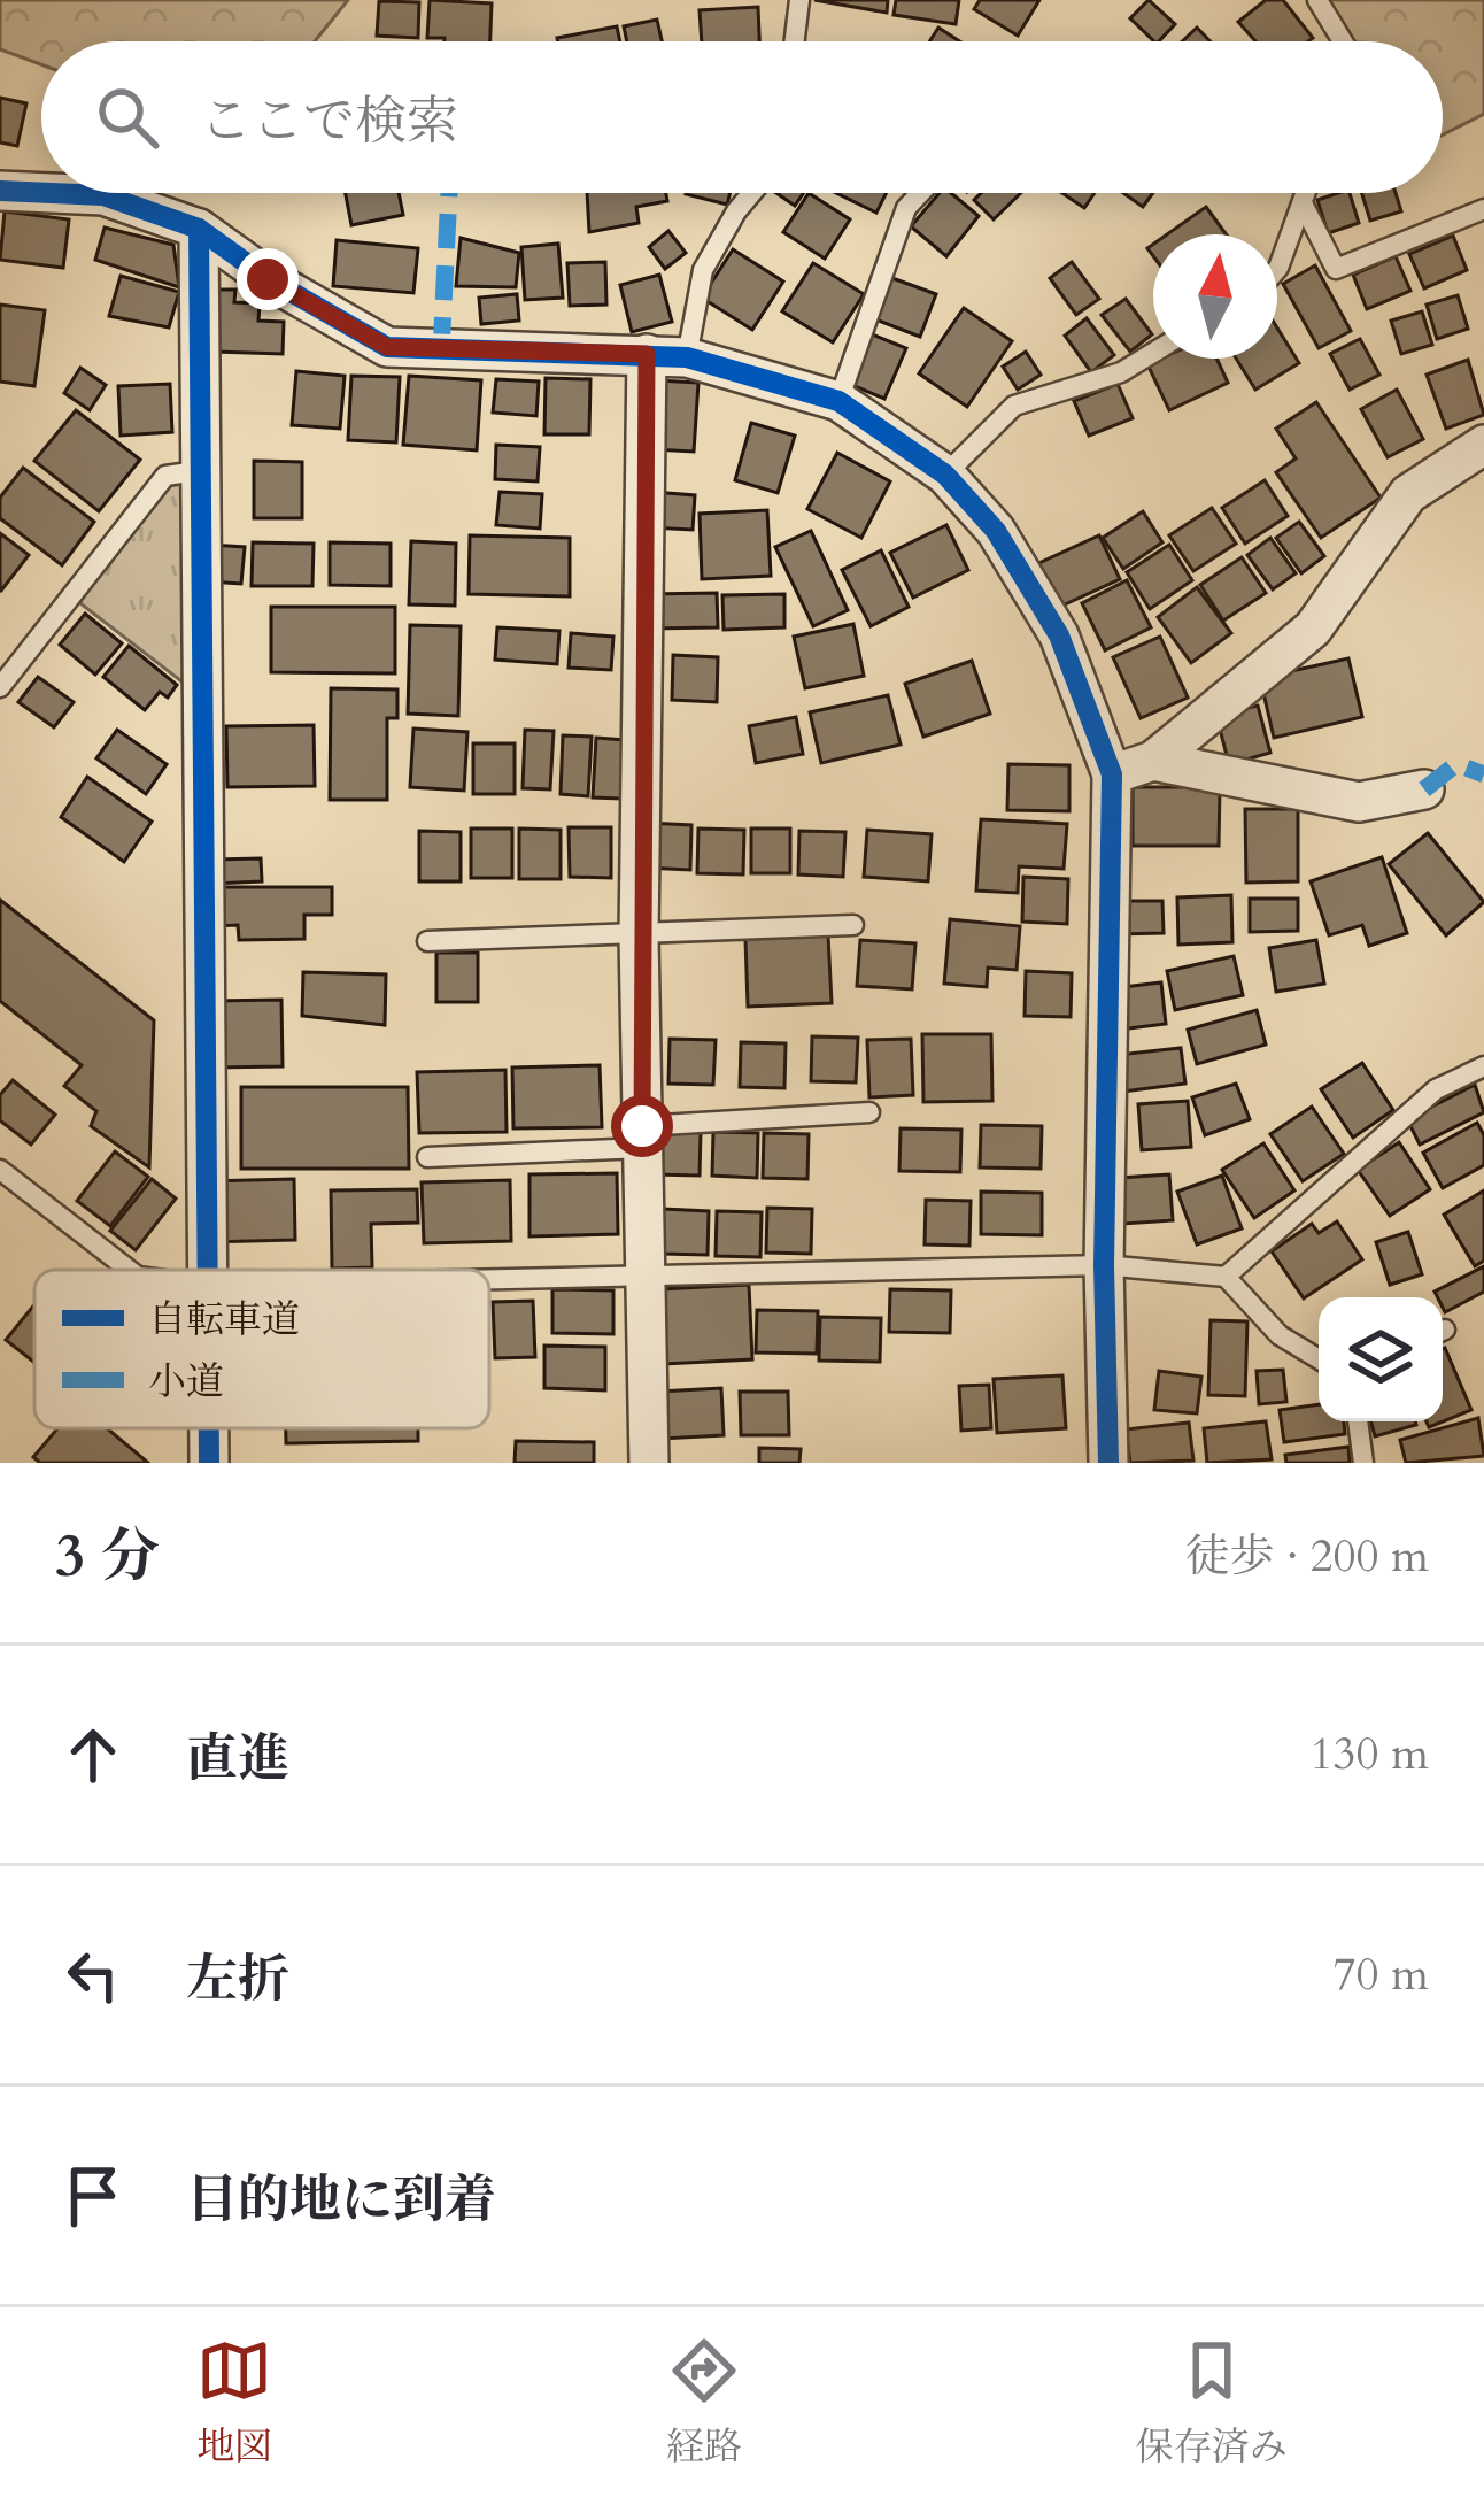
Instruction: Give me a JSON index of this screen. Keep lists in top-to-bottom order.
{
  "legend": ["自転車道", "小道"],
  "north": "top",
  "page": {
    "search": "ここで検索",
    "heading": ["3 分", "徒歩 · 200 m"],
    "list": [
      ["直進", "130 m"],
      ["左折", "70 m"],
      "目的地に到着"
    ],
    "nav": ["地図", "経路", "保存済み"]
  }
}
